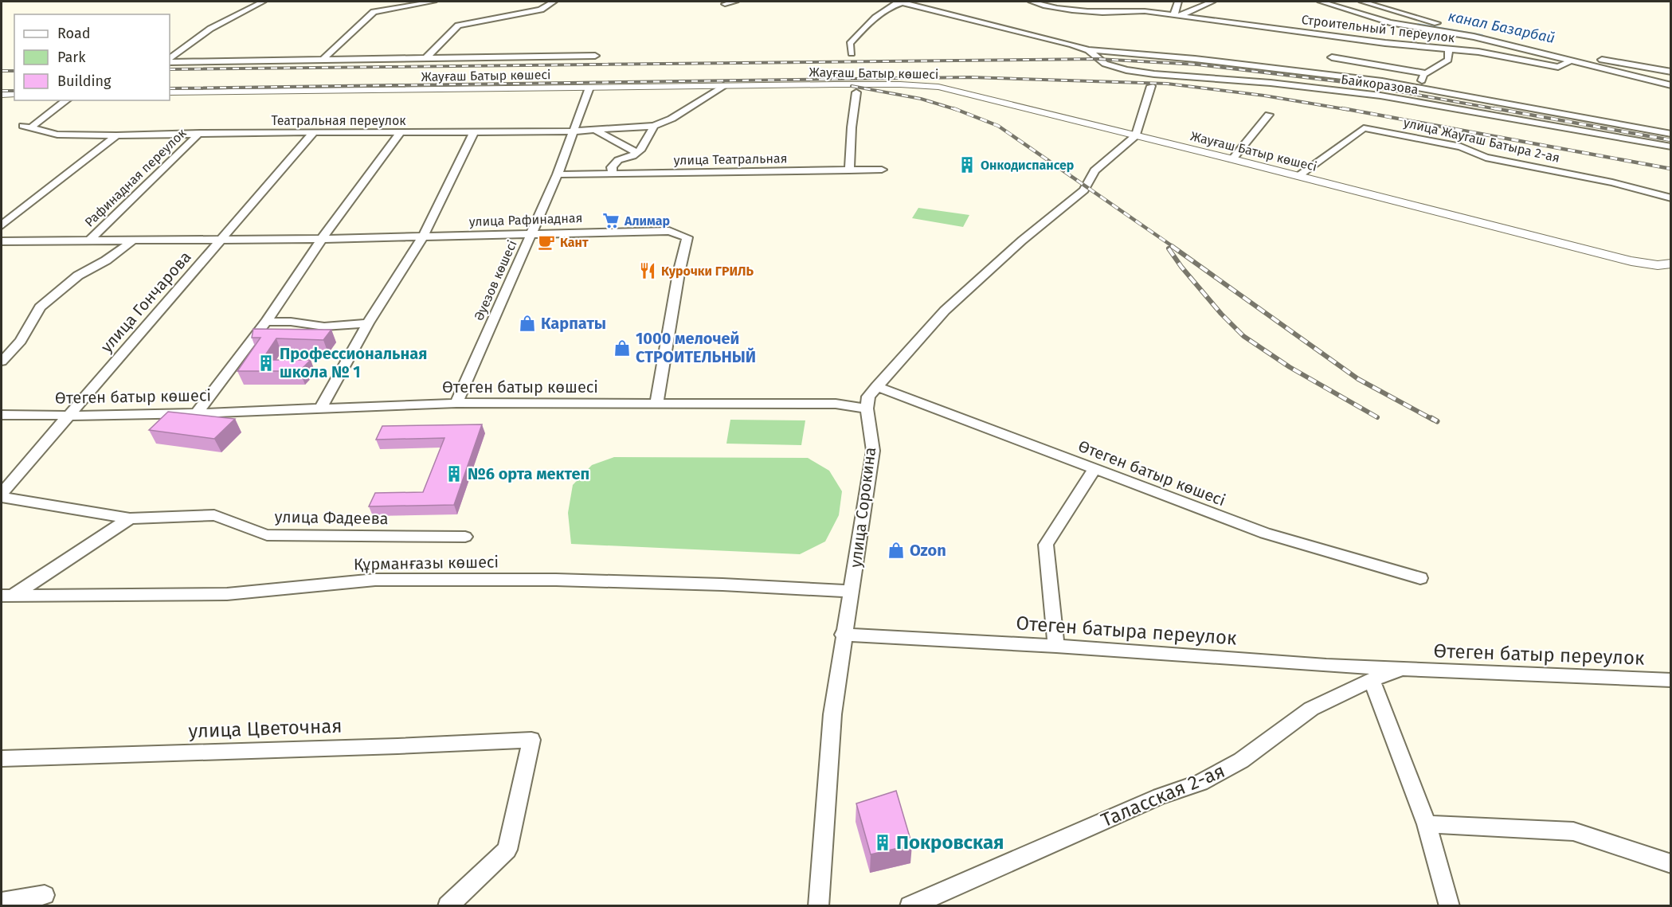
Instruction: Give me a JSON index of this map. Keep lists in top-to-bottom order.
{
  "streets": {
    "main road": ["Жауғаш Батыр көшесі"],
    "street": [
      "Строительный 1 переулок",
      "Байкоразова",
      "Театральная переулок",
      "улица Жаугаш Батыра 2-ая",
      "улица Театральная",
      "Рафинадная переулок",
      "улица Рафинадная",
      "Әуезов көшесі",
      "улица Гончарова",
      "Өтеген батыр көшесі",
      "улица Сорокина",
      "улица Фадеева",
      "Құрманғазы көшесі",
      "Отеген батыра переулок",
      "Өтеген батыр переулок",
      "улица Цветочная",
      "Таласская 2-ая"
    ]
  },
  "crossings": [
    ["Жауғаш Батыр көшесі", "улица Жаугаш Батыра 2-ая"],
    ["Жауғаш Батыр көшесі", "Әуезов көшесі"],
    ["Театральная переулок", "Рафинадная переулок"],
    ["Театральная переулок", "Әуезов көшесі"],
    ["Театральная переулок", "улица Гончарова"],
    ["улица Театральная", "Әуезов көшесі"],
    ["Рафинадная переулок", "улица Рафинадная"],
    ["улица Рафинадная", "Әуезов көшесі"],
    ["улица Рафинадная", "улица Гончарова"],
    ["улица Рафинадная", "Өтеген батыр көшесі"],
    ["Әуезов көшесі", "Өтеген батыр көшесі"],
    ["улица Гончарова", "Өтеген батыр көшесі"],
    ["Өтеген батыр көшесі", "улица Сорокина"],
    ["улица Сорокина", "Құрманғазы көшесі"],
    ["улица Сорокина", "Отеген батыра переулок"],
    ["Отеген батыра переулок", "Өтеген батыр переулок"],
    ["Отеген батыра переулок", "Таласская 2-ая"],
    ["Өтеген батыр переулок", "Таласская 2-ая"]
  ],
  "water": ["канал Базарбай"],
  "places": {
    "building": [
      "Онкодиспансер",
      "Профессиональная школа № 1",
      "№6 орта мектеп",
      "Покровская"
    ],
    "supermarket": ["Алимар"],
    "cafe": ["Кант"],
    "restaurant": ["Курочки ГРИЛЬ"],
    "shop": ["Карпаты", "1000 мелочей СТРОИТЕЛЬНЫЙ", "Ozon"]
  },
  "legend": ["Road", "Park", "Building"]
}
